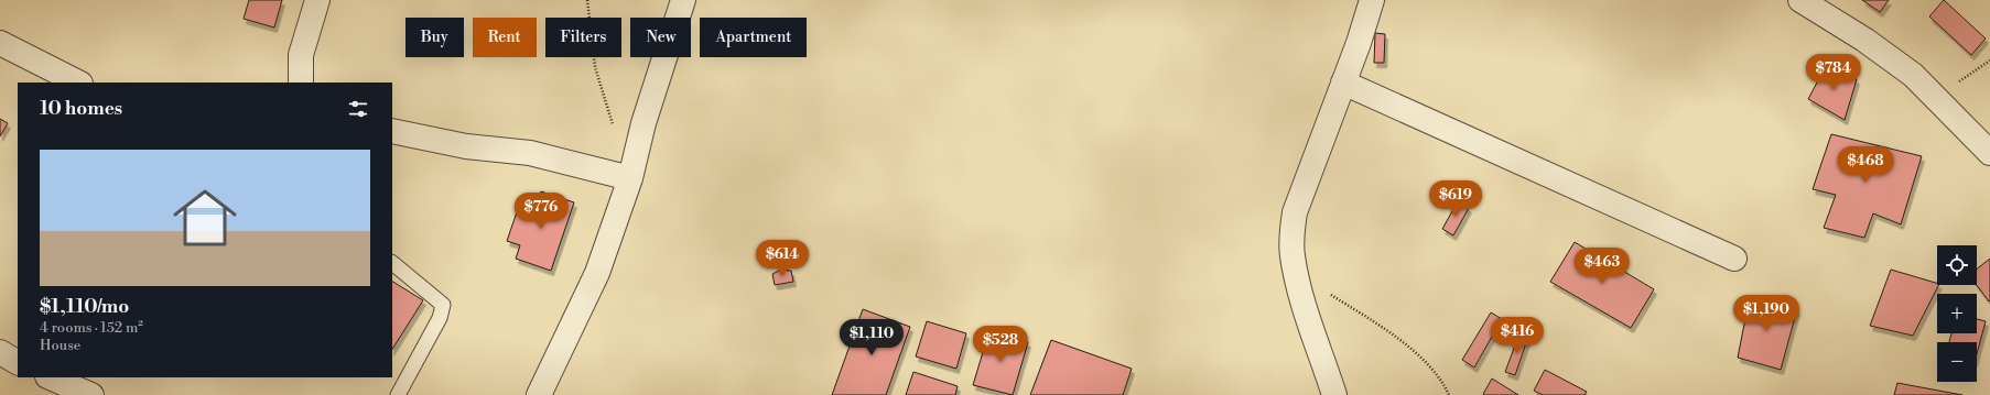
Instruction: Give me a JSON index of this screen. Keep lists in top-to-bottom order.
{
  "page": {
    "chip": [
      "Buy",
      "Rent",
      "Filters",
      "New",
      "Apartment"
    ],
    "price": [
      "$784",
      "$468",
      "$619",
      "$776",
      "$614",
      "$463",
      "$1,190",
      "$416",
      "$1,110",
      "$528"
    ],
    "heading": "10 homes",
    "list": [
      {
        "name": "$1,110/mo",
        "note": "4 rooms · 152 m² · House"
      }
    ],
    "map_buttons": ["+", "−"]
  }
}
